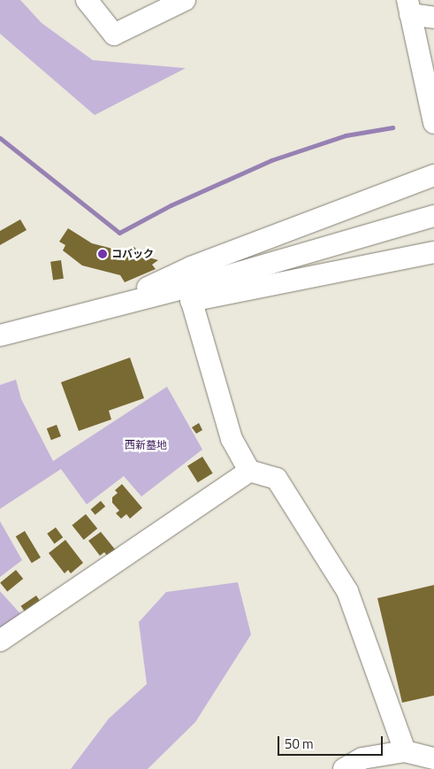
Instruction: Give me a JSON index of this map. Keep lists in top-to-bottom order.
{
  "parks": ["西新墓地"],
  "places": ["コバック"],
  "scale_bar": "50 m"
}
